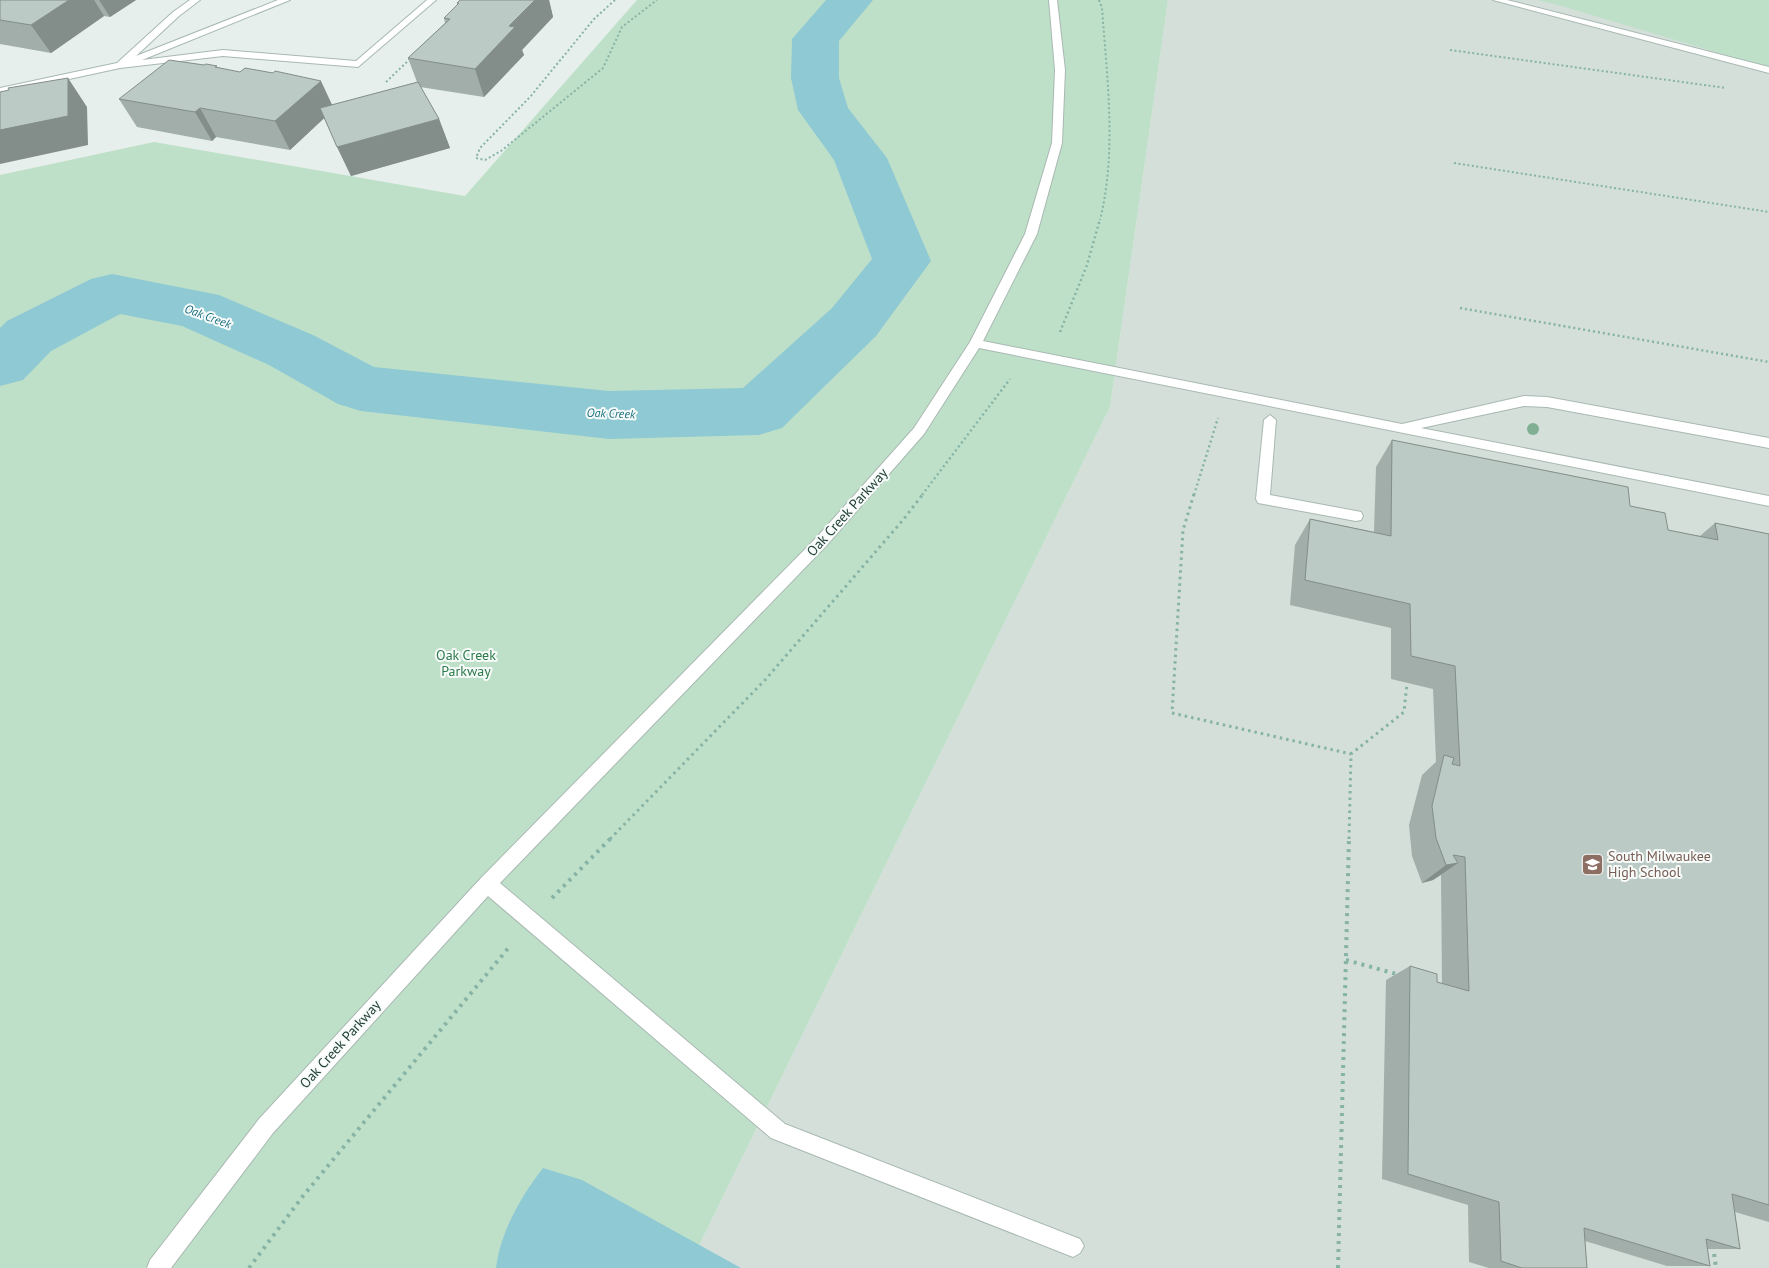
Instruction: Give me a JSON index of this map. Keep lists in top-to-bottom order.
{
  "streets": {
    "street": ["Oak Creek Parkway"]
  },
  "water": ["Oak Creek"],
  "parks": ["Oak Creek Parkway"],
  "places": {
    "school or university": ["South Milwaukee High School"]
  }
}
